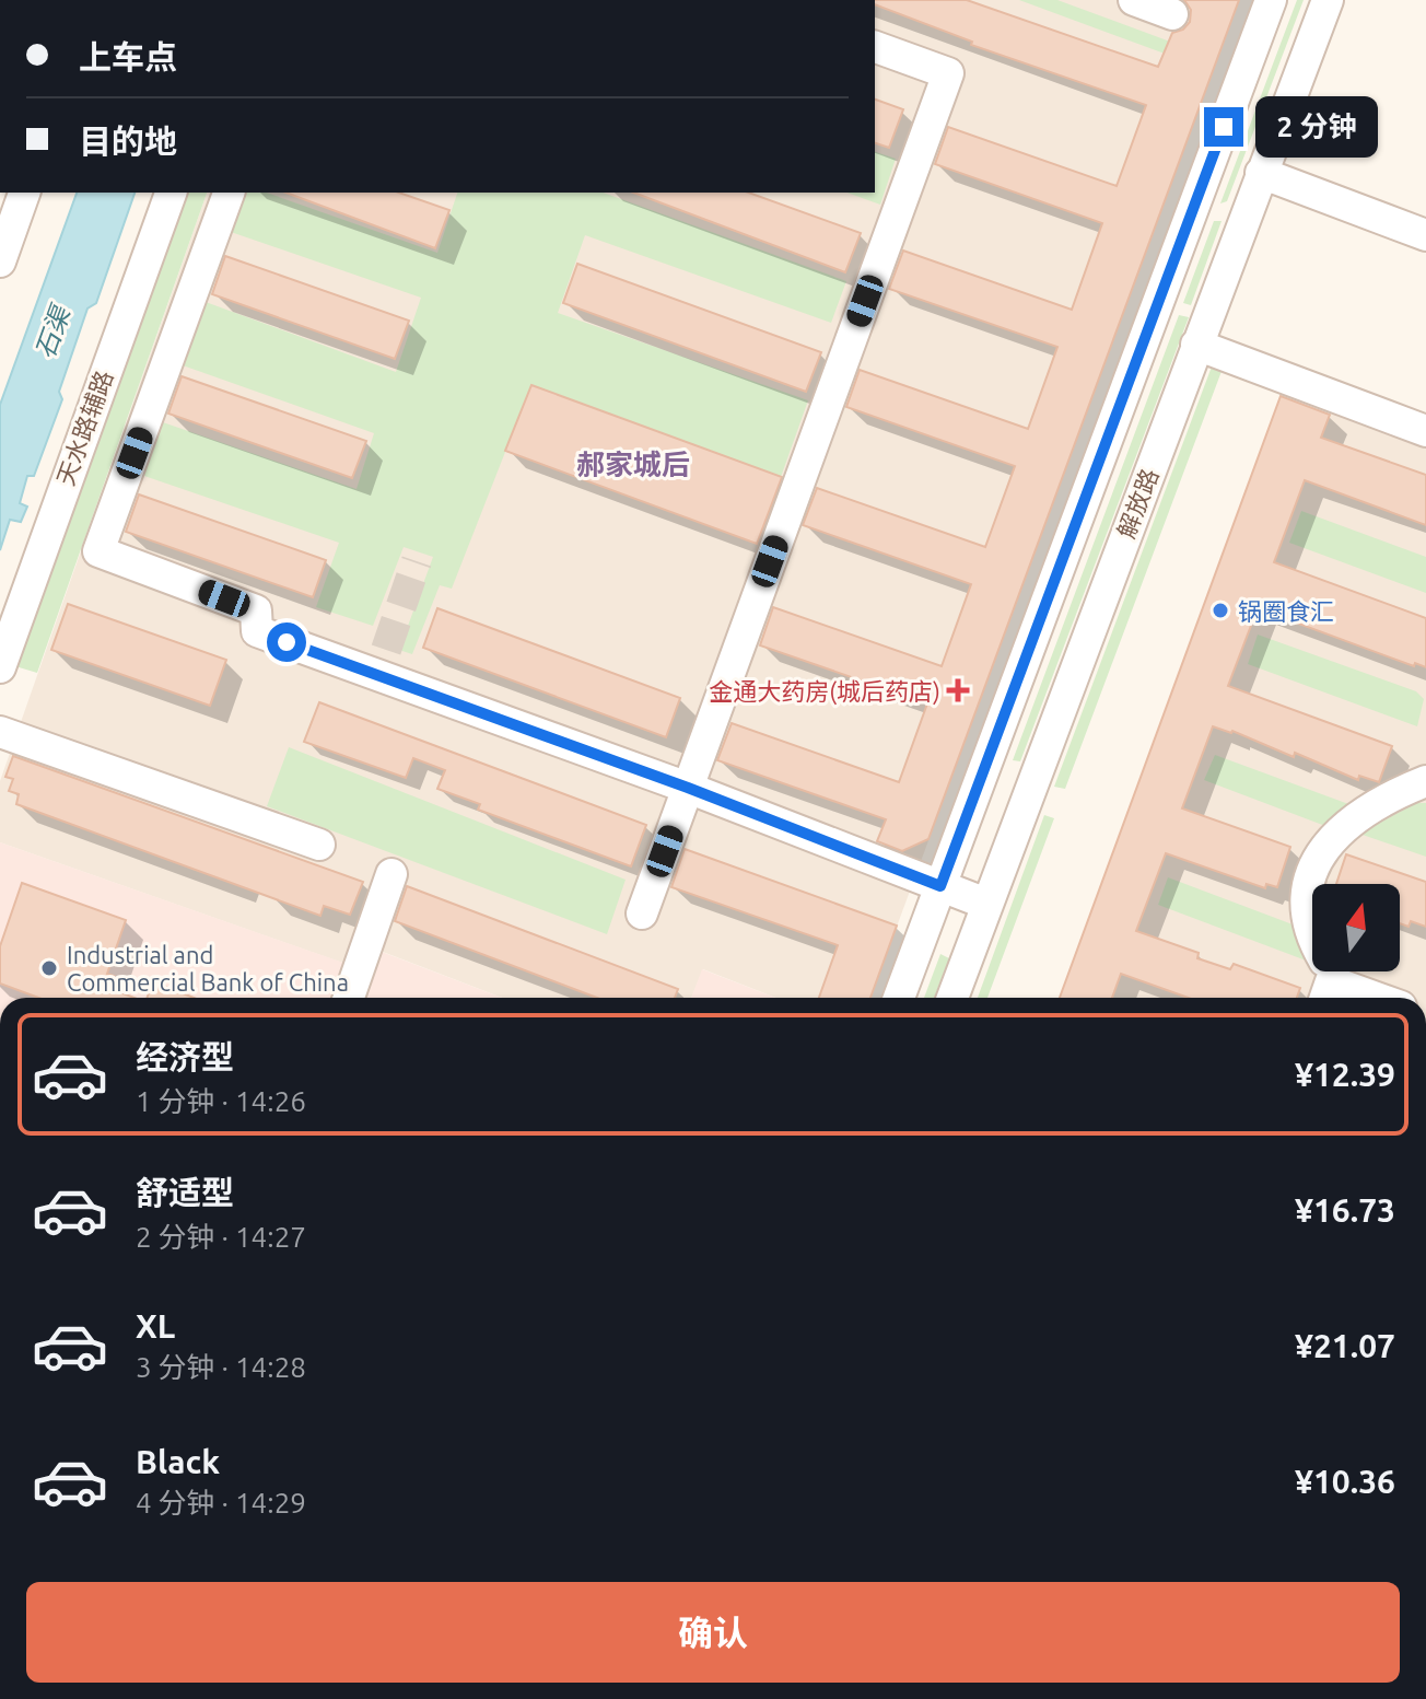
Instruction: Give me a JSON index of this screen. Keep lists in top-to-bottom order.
{
  "streets": {
    "street": ["天水路辅路", "解放路"]
  },
  "districts": ["郝家城后"],
  "water": ["石渠"],
  "places": {
    "other": ["锅圈食汇", "Industrial and Commercial Bank of China"],
    "health": ["金通大药房(城后药店)"]
  },
  "north": "top",
  "page": {
    "banner": ["上车点", "目的地"],
    "bubble": "2 分钟",
    "list": [
      {
        "name": "经济型",
        "note": "1 分钟 · 14:26",
        "value": "¥12.39"
      },
      {
        "name": "舒适型",
        "note": "2 分钟 · 14:27",
        "value": "¥16.73"
      },
      {
        "name": "XL",
        "note": "3 分钟 · 14:28",
        "value": "¥21.07"
      },
      {
        "name": "Black",
        "note": "4 分钟 · 14:29",
        "value": "¥10.36"
      }
    ],
    "buttons": "确认"
  }
}
